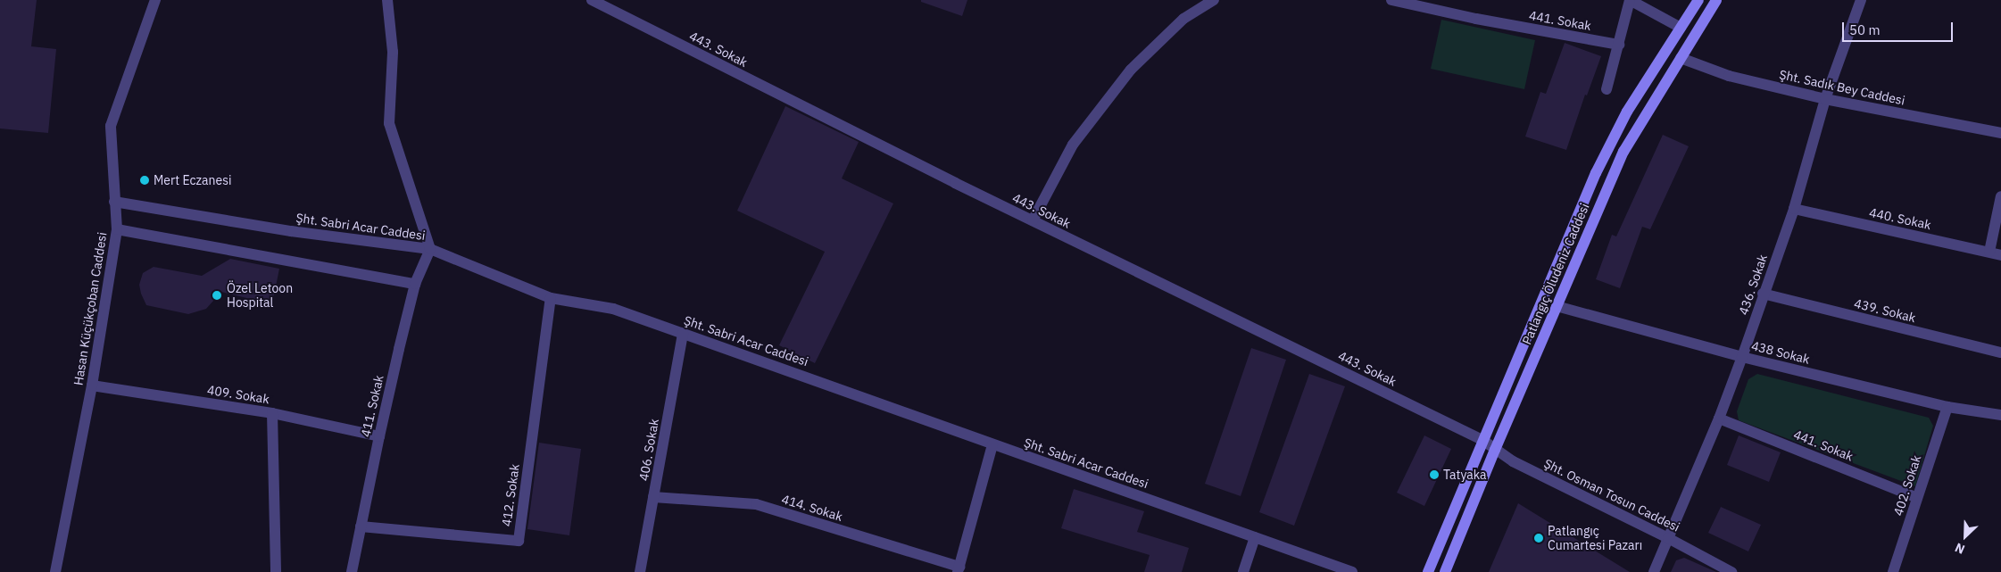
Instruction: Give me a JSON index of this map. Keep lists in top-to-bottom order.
{
  "streets": {
    "main road": ["Patlangıç Öludeniz Caddesi"],
    "street": [
      "441. Sokak",
      "443. Sokak",
      "Şht. Sadık Bey Caddesi",
      "440. Sokak",
      "Şht. Sabri Acar Caddesi",
      "436. Sokak",
      "Hasan Küçükçoban Caddesi",
      "439. Sokak",
      "438 Sokak",
      "409. Sokak",
      "411. Sokak",
      "406. Sokak",
      "402. Sokak",
      "412. Sokak",
      "Şht. Osman Tosun Caddesi",
      "414. Sokak"
    ]
  },
  "crossings": [
    ["441. Sokak", "436. Sokak"],
    ["441. Sokak", "402. Sokak"],
    ["443. Sokak", "Patlangıç Öludeniz Caddesi"],
    ["443. Sokak", "Şht. Osman Tosun Caddesi"],
    ["Şht. Sadık Bey Caddesi", "Patlangıç Öludeniz Caddesi"],
    ["Şht. Sadık Bey Caddesi", "436. Sokak"],
    ["440. Sokak", "436. Sokak"],
    ["Şht. Sabri Acar Caddesi", "Hasan Küçükçoban Caddesi"],
    ["Şht. Sabri Acar Caddesi", "411. Sokak"],
    ["Şht. Sabri Acar Caddesi", "406. Sokak"],
    ["Şht. Sabri Acar Caddesi", "412. Sokak"],
    ["Patlangıç Öludeniz Caddesi", "438 Sokak"],
    ["Patlangıç Öludeniz Caddesi", "Şht. Osman Tosun Caddesi"],
    ["436. Sokak", "439. Sokak"],
    ["436. Sokak", "438 Sokak"],
    ["436. Sokak", "Şht. Osman Tosun Caddesi"],
    ["Hasan Küçükçoban Caddesi", "409. Sokak"],
    ["438 Sokak", "402. Sokak"],
    ["409. Sokak", "411. Sokak"],
    ["411. Sokak", "412. Sokak"],
    ["406. Sokak", "414. Sokak"]
  ],
  "places": [
    "Mert Eczanesi",
    "Özel Letoon Hospital",
    "Tatyaka",
    "Patlangıç Cumartesi Pazarı"
  ],
  "scale_bar": "50 m",
  "north": "bottom left"
}
